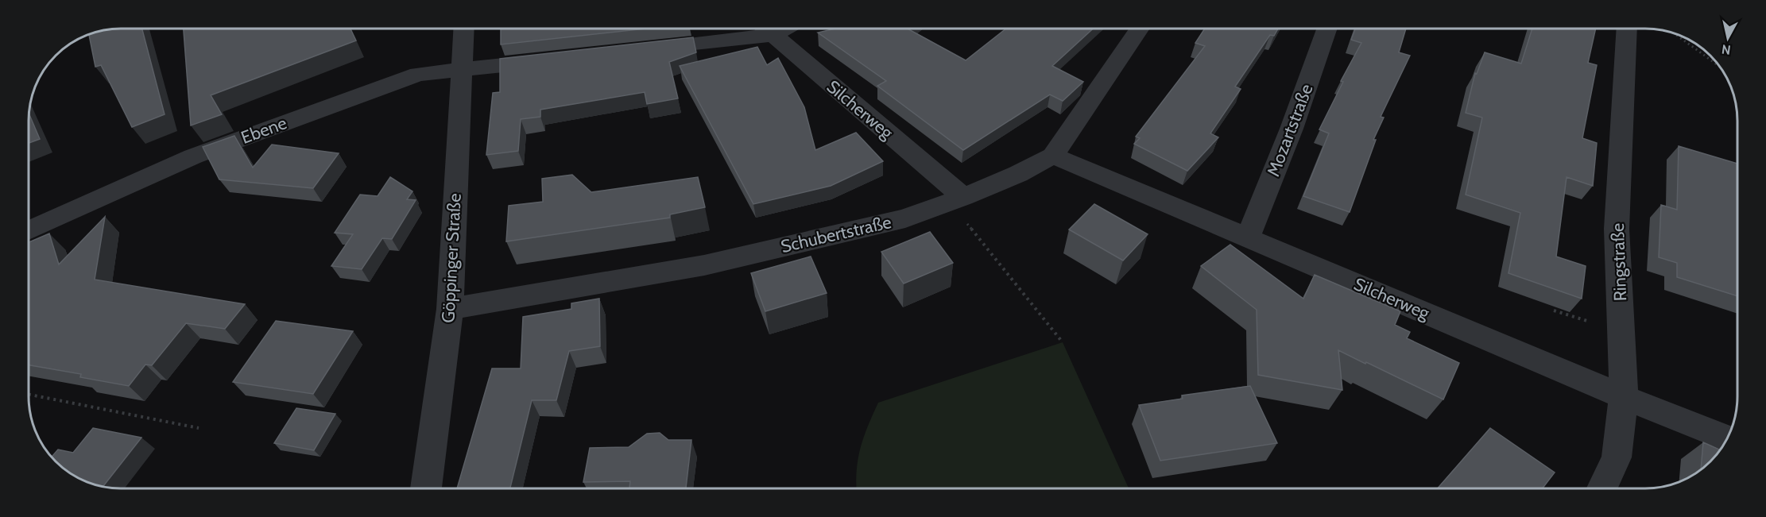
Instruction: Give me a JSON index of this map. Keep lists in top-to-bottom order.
{
  "streets": {
    "street": [
      "Silcherweg",
      "Ebene",
      "Mozartstraße",
      "Schubertstraße",
      "Göppinger Straße",
      "Ringstraße"
    ]
  },
  "crossings": [
    ["Silcherweg", "Mozartstraße"],
    ["Silcherweg", "Schubertstraße"],
    ["Silcherweg", "Ringstraße"],
    ["Ebene", "Göppinger Straße"],
    ["Schubertstraße", "Göppinger Straße"]
  ],
  "north": "bottom"
}
